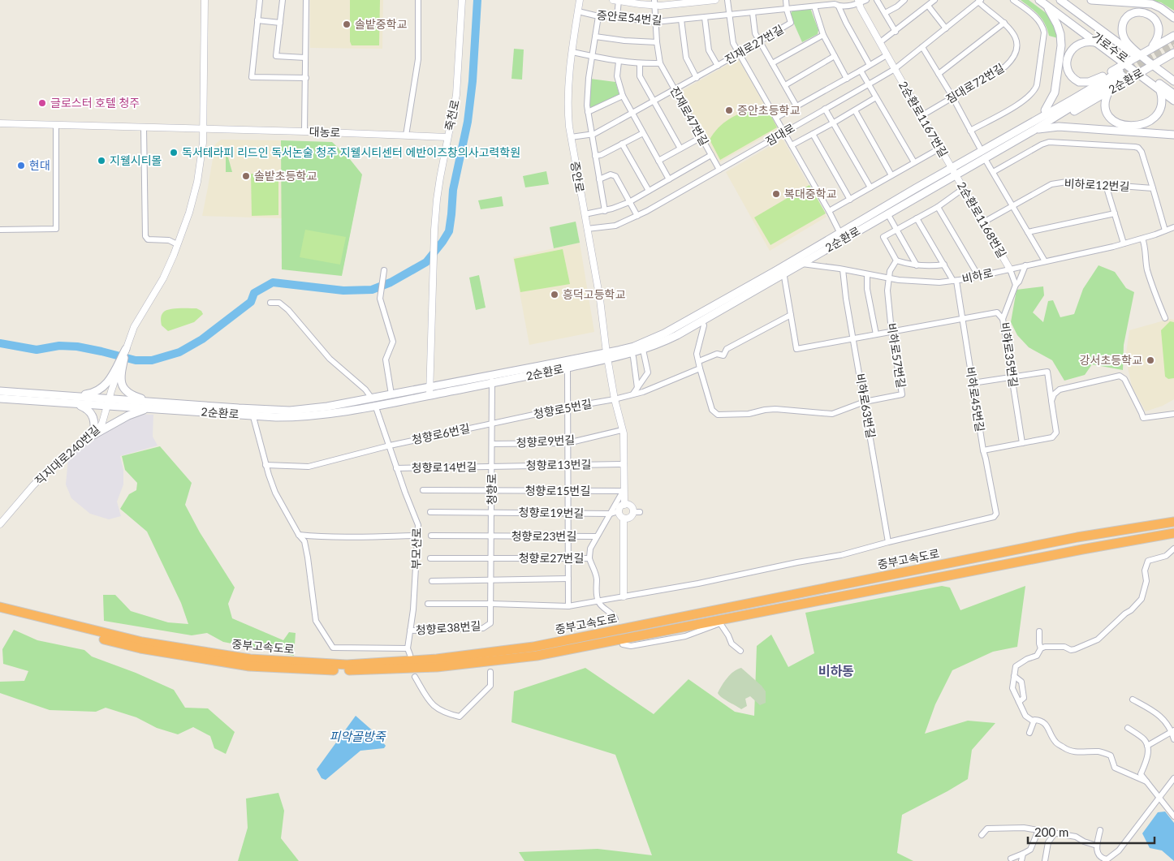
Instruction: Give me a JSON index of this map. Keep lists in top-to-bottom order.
{
  "streets": {
    "highway": ["중부고속도로"],
    "main road": ["가로수로", "2순환로"],
    "street": [
      "증안로54번길",
      "진재로27번길",
      "짐대로72번길",
      "죽천로",
      "진재로47번길",
      "2순환로1167번길",
      "대농로",
      "짐대로",
      "증안로",
      "비하로12번길",
      "2순환로1168번길",
      "비하로",
      "비하로35번길",
      "비하로57번길",
      "비하로45번길",
      "비하로63번길",
      "청향로5번길",
      "청향로6번길",
      "청향로9번길",
      "직지대로240번길",
      "청향로13번길",
      "청향로14번길",
      "청향로",
      "청향로15번길",
      "청향로19번길",
      "청향로23번길",
      "부모산로",
      "청향로27번길",
      "청향로38번길"
    ]
  },
  "crossings": [
    ["증안로54번길", "진재로27번길"],
    ["증안로54번길", "진재로47번길"],
    ["증안로54번길", "2순환로1167번길"],
    ["증안로54번길", "증안로"],
    ["진재로27번길", "진재로47번길"],
    ["진재로27번길", "증안로"],
    ["가로수로", "2순환로"],
    ["2순환로", "죽천로"],
    ["2순환로", "2순환로1167번길"],
    ["2순환로", "증안로"],
    ["2순환로", "2순환로1168번길"],
    ["2순환로", "비하로"],
    ["2순환로", "직지대로240번길"],
    ["2순환로", "청향로"],
    ["2순환로", "부모산로"],
    ["짐대로72번길", "2순환로1167번길"],
    ["짐대로72번길", "짐대로"],
    ["죽천로", "대농로"],
    ["진재로47번길", "짐대로"],
    ["2순환로1167번길", "짐대로"],
    ["2순환로1167번길", "2순환로1168번길"],
    ["짐대로", "증안로"],
    ["증안로", "청향로5번길"],
    ["증안로", "청향로9번길"],
    ["증안로", "청향로13번길"],
    ["증안로", "청향로15번길"],
    ["증안로", "청향로19번길"],
    ["비하로12번길", "2순환로1168번길"],
    ["2순환로1168번길", "비하로"],
    ["비하로", "비하로35번길"],
    ["비하로", "비하로57번길"],
    ["비하로", "비하로45번길"],
    ["비하로", "비하로63번길"],
    ["비하로57번길", "비하로63번길"],
    ["비하로45번길", "비하로63번길"],
    ["청향로5번길", "청향로6번길"],
    ["청향로5번길", "청향로"],
    ["청향로6번길", "청향로"],
    ["청향로6번길", "부모산로"],
    ["청향로9번길", "청향로"],
    ["청향로13번길", "청향로14번길"],
    ["청향로13번길", "청향로"],
    ["청향로14번길", "청향로"],
    ["청향로14번길", "부모산로"],
    ["청향로", "청향로15번길"],
    ["청향로", "청향로19번길"],
    ["청향로", "청향로23번길"],
    ["청향로", "청향로27번길"],
    ["청향로", "청향로38번길"],
    ["부모산로", "청향로38번길"]
  ],
  "districts": ["비하동"],
  "water": ["피악골방죽"],
  "places": [
    "솔밭중학교",
    "글로스터 호텔 청주",
    "증안초등학교",
    "독서테라피 리드인 독서논술 청주 지웰시티센터 에반이즈창의사고력학원",
    "지웰시티몰",
    "현대",
    "솔밭초등학교",
    "복대중학교",
    "흥덕고등학교",
    "강서초등학교"
  ],
  "scale_bar": "200 m"
}
